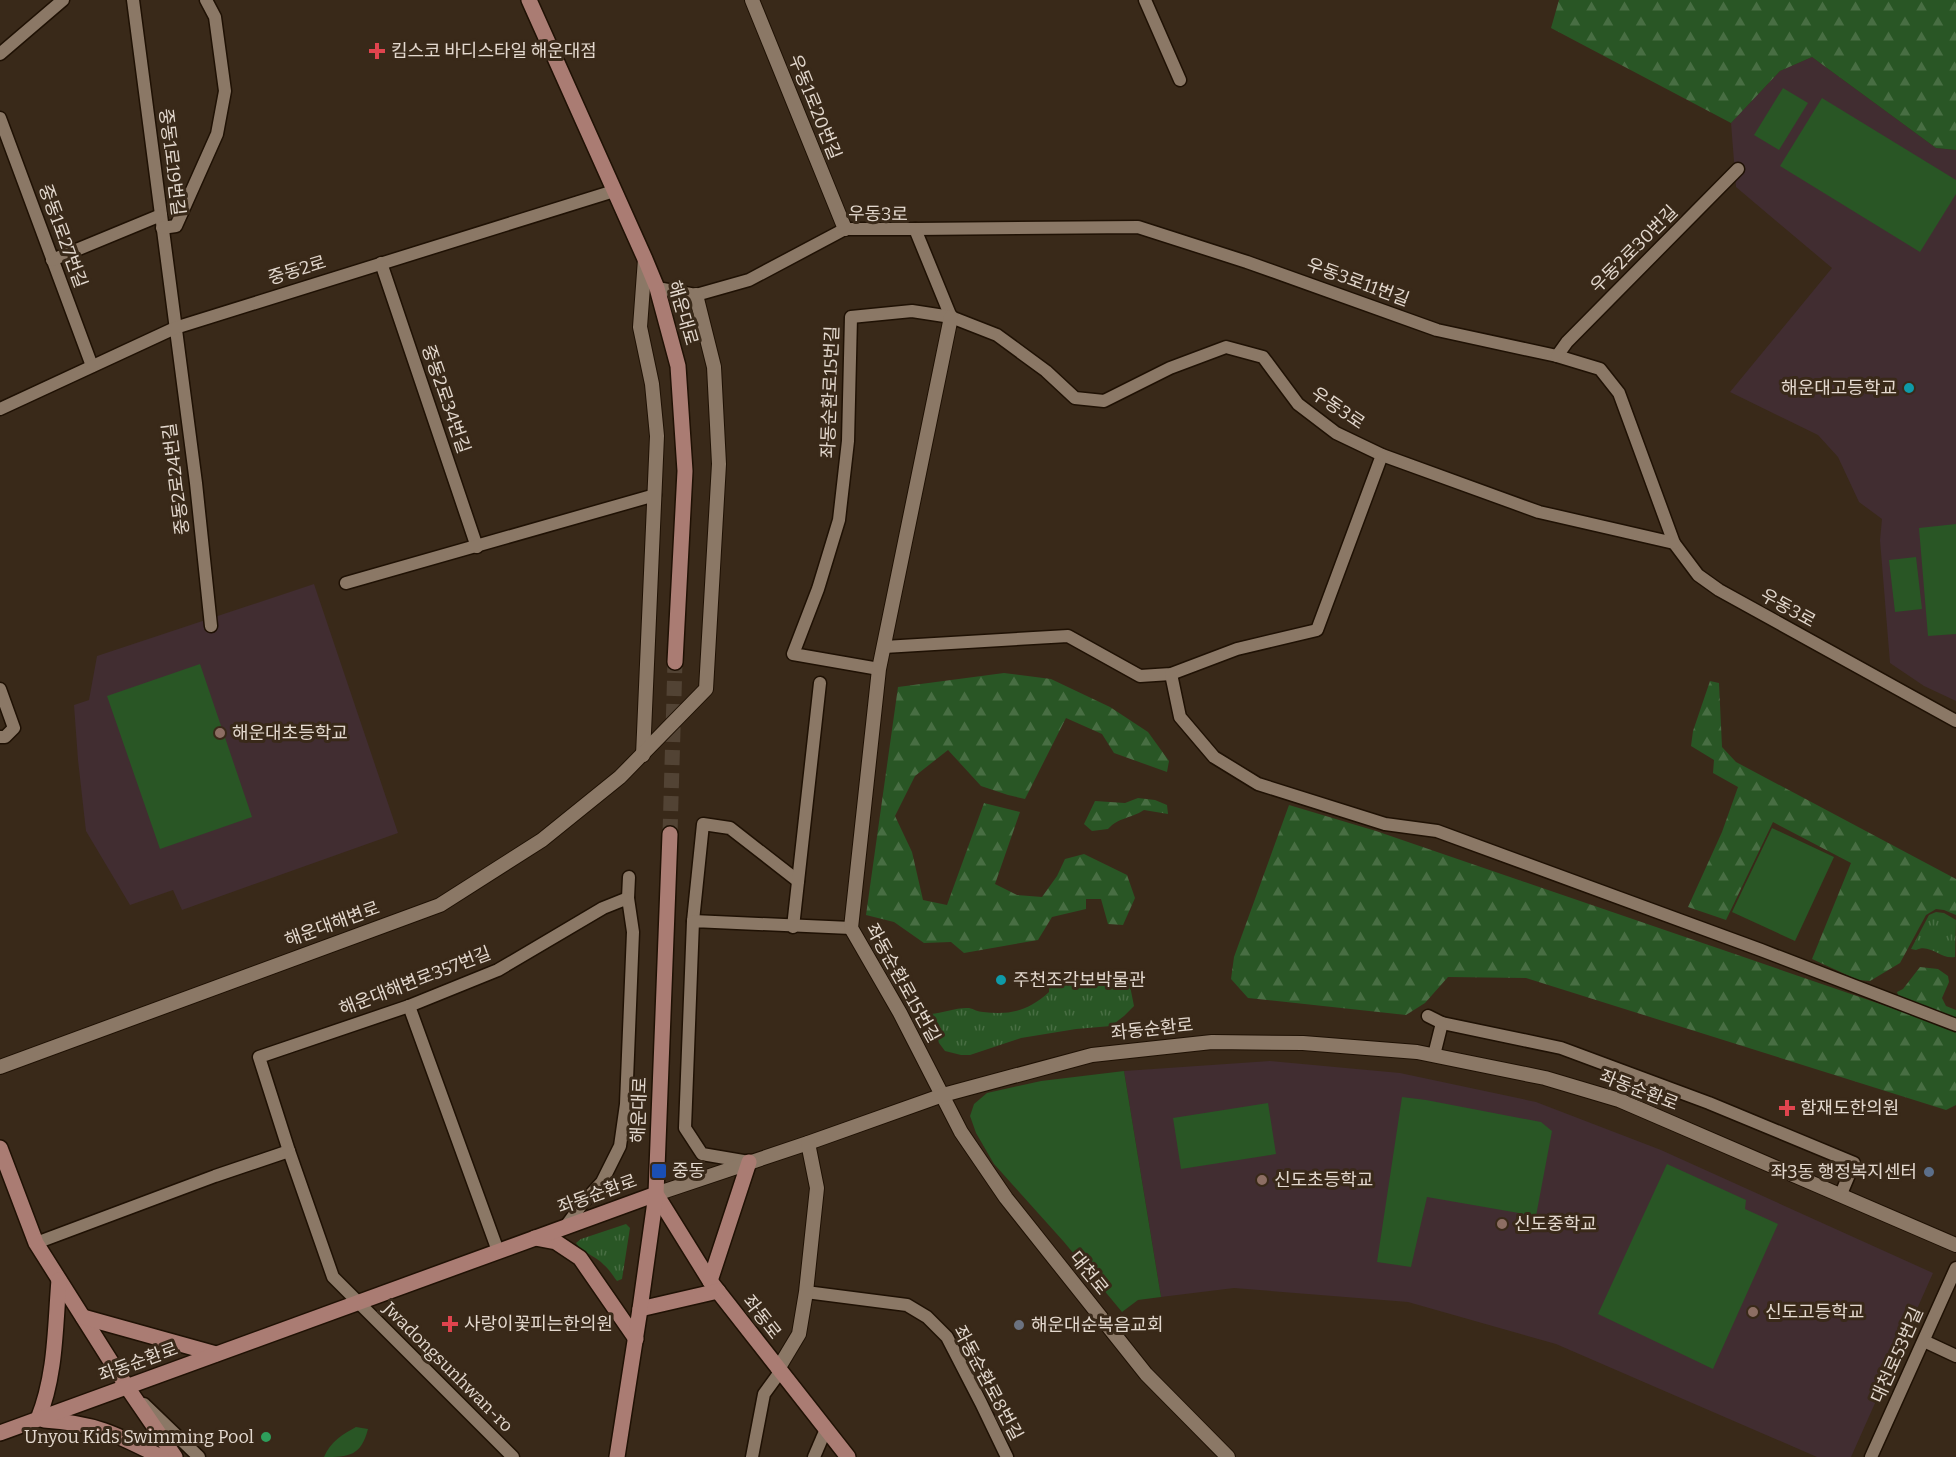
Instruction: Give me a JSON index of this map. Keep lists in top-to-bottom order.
{
  "streets": {
    "main road": ["해운대로", "좌동순환로", "좌동로"],
    "street": [
      "우동1로20번길",
      "중동1로19번길",
      "우동3로",
      "중동1로27번길",
      "우동2로30번길",
      "중동2로",
      "우동3로11번길",
      "좌동순환로15번길",
      "중동2로34번길",
      "중동2로24번길",
      "해운대해변로",
      "해운대해변로357번길",
      "대천로",
      "대천로53번길",
      "Jwadongsunhwan-ro",
      "좌동순환로8번길"
    ]
  },
  "crossings": [
    ["우동1로20번길", "우동3로"],
    ["중동1로19번길", "중동2로"],
    ["중동1로19번길", "중동2로24번길"],
    ["우동3로", "우동3로11번길"],
    ["우동3로", "해운대로"],
    ["우동3로", "좌동순환로15번길"],
    ["우동3로", "해운대해변로"],
    ["중동1로27번길", "중동2로"],
    ["우동2로30번길", "우동3로11번길"],
    ["중동2로", "해운대로"],
    ["중동2로", "중동2로34번길"],
    ["중동2로", "중동2로24번길"],
    ["해운대로", "좌동순환로"],
    ["해운대로", "좌동로"],
    ["좌동순환로15번길", "좌동순환로"],
    ["좌동순환로15번길", "대천로"],
    ["좌동순환로", "대천로"],
    ["좌동순환로", "좌동로"],
    ["좌동순환로", "Jwadongsunhwan-ro"]
  ],
  "places": {
    "health": ["킴스코 바디스타일 해운대점", "함재도한의원", "사랑이꽃피는한의원"],
    "other": [
      "해운대고등학교",
      "해운대초등학교",
      "주천조각보박물관",
      "좌3동 행정복지센터",
      "신도초등학교",
      "신도중학교",
      "신도고등학교",
      "해운대순복음교회",
      "Unyou Kids Swimming Pool"
    ],
    "transit": ["중동"]
  }
}
